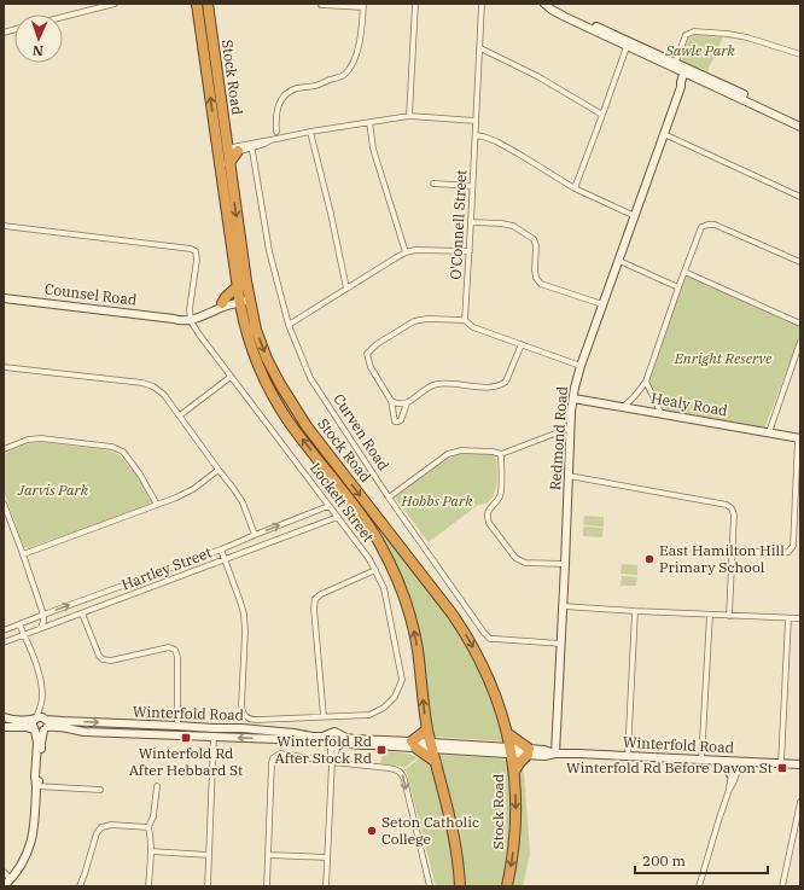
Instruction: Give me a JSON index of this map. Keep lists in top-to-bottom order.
{
  "streets": {
    "highway": ["Stock Road"],
    "main road": [
      "Counsel Road",
      "Healy Road",
      "Redmond Road",
      "Winterfold Road"
    ],
    "street": [
      "O'Connell Street",
      "Curven Road",
      "Lockett Street",
      "Hartley Street"
    ]
  },
  "crossings": [
    ["Stock Road", "Counsel Road"],
    ["Stock Road", "Winterfold Road"],
    ["Counsel Road", "Lockett Street"],
    ["Healy Road", "Redmond Road"],
    ["Curven Road", "Redmond Road"],
    ["Redmond Road", "Winterfold Road"],
    ["Lockett Street", "Hartley Street"]
  ],
  "parks": [
    "Sawle Park",
    "Enright Reserve",
    "Jarvis Park",
    "Hobbs Park"
  ],
  "places": {
    "other": ["East Hamilton Hill Primary School", "Seton Catholic College"],
    "transit": ["Winterfold Rd After Hebbard St", "Winterfold Rd After Stock Rd", "Winterfold Rd Before Davon St"]
  },
  "scale_bar": "200 m",
  "north": "bottom"
}
